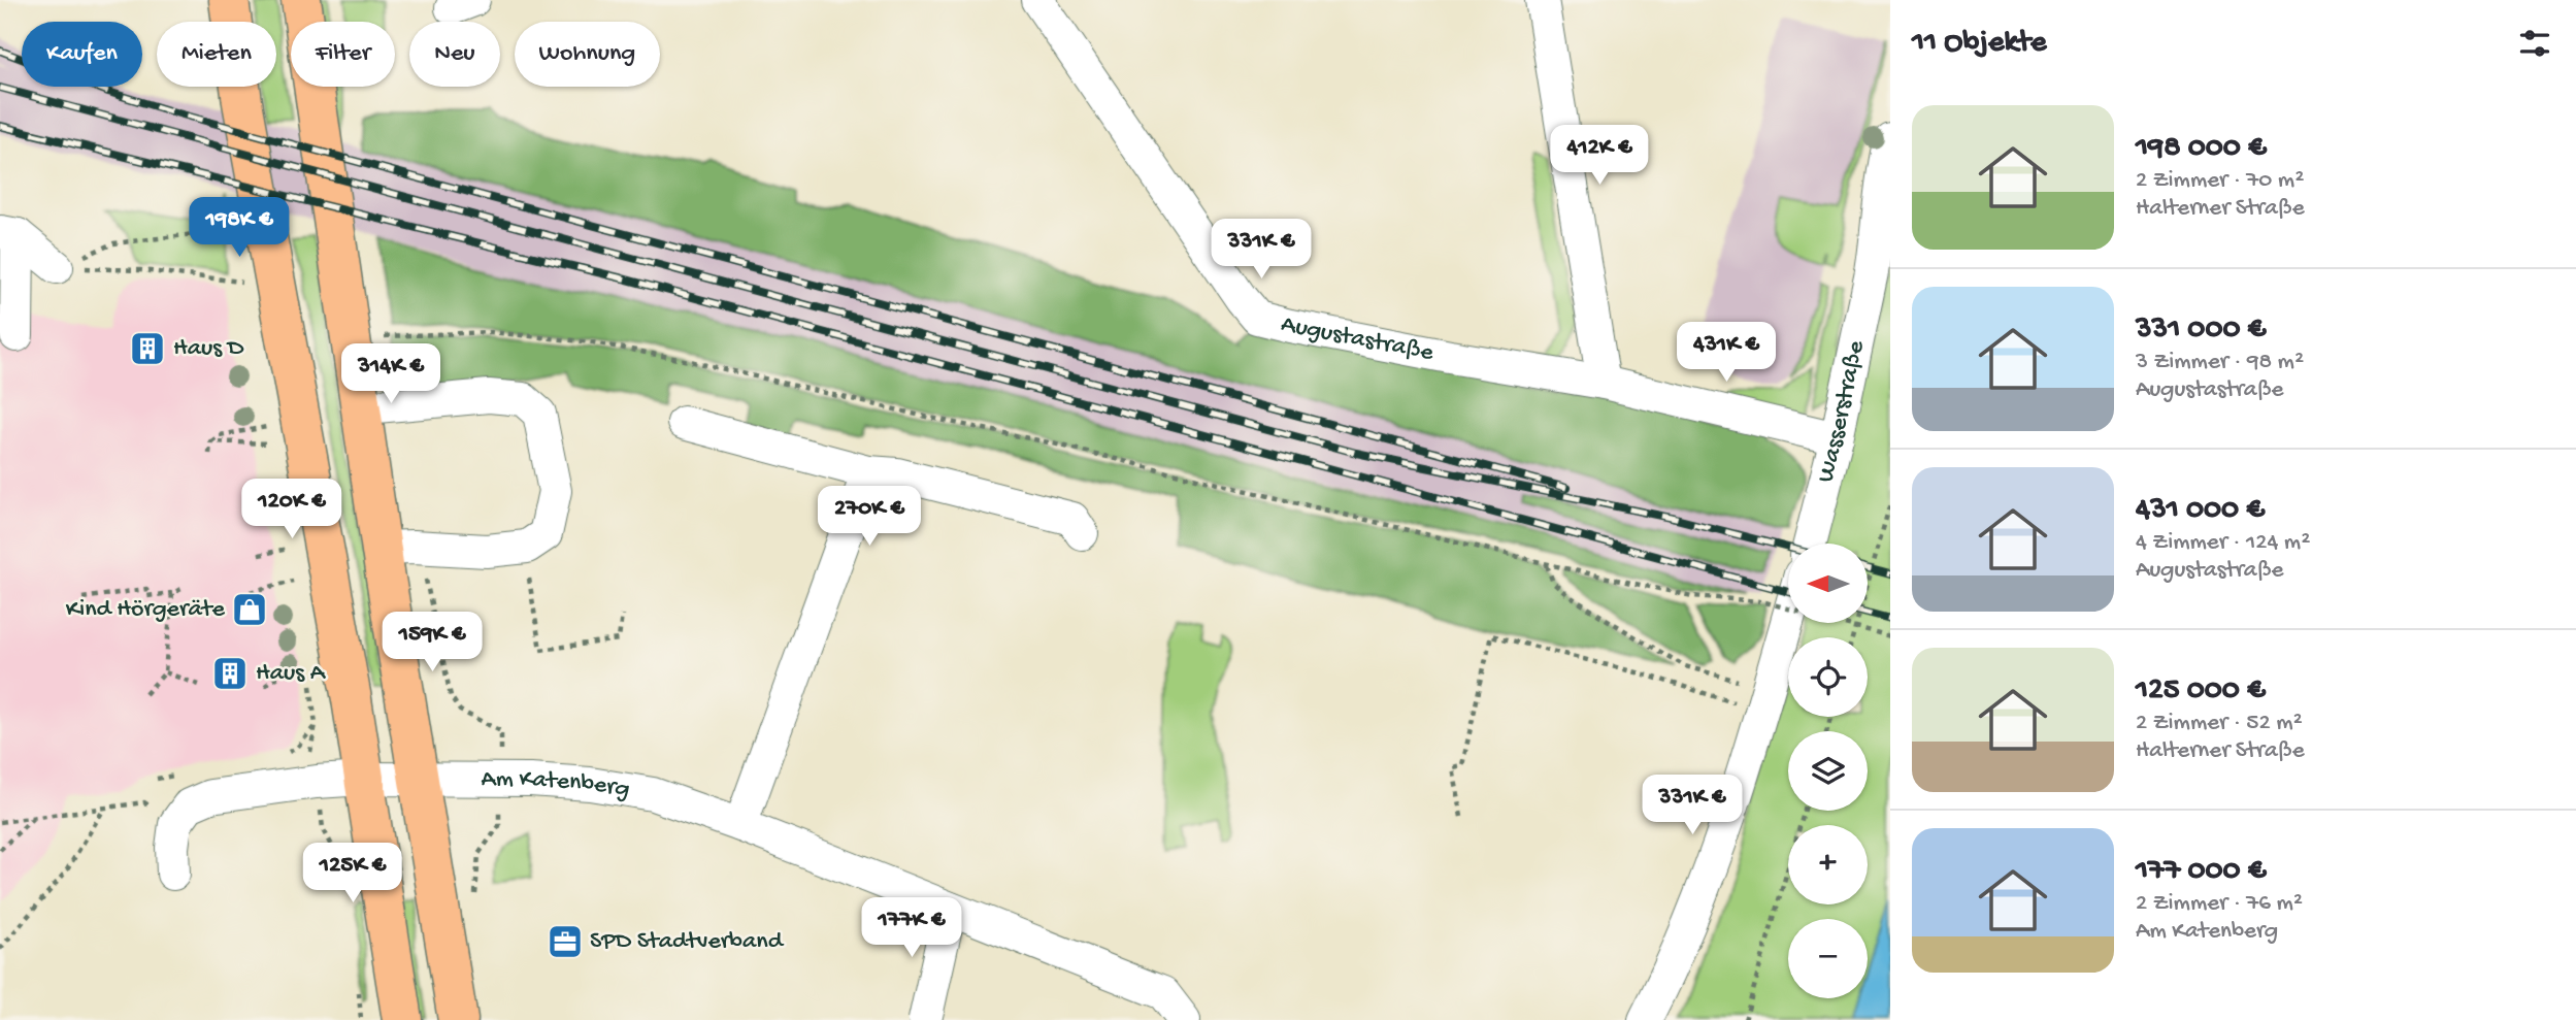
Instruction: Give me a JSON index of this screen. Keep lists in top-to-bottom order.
{
  "streets": {
    "street": ["Augustastraße", "Wasserstraße", "Am Katenberg"]
  },
  "crossings": [
    ["Augustastraße", "Wasserstraße"]
  ],
  "places": {
    "building": ["Haus D", "Haus A"],
    "shop": ["Kind Hörgeräte"],
    "office": ["SPD Stadtverband"]
  },
  "north": "left",
  "page": {
    "heading": "11 Objekte",
    "chip": [
      "Kaufen",
      "Mieten",
      "Filter",
      "Neu",
      "Wohnung"
    ],
    "list": [
      {
        "name": "198 000 €",
        "note": "2 Zimmer · 70 m² · Halterner Straße"
      },
      {
        "name": "331 000 €",
        "note": "3 Zimmer · 98 m² · Augustastraße"
      },
      {
        "name": "431 000 €",
        "note": "4 Zimmer · 124 m² · Augustastraße"
      },
      {
        "name": "125 000 €",
        "note": "2 Zimmer · 52 m² · Halterner Straße"
      },
      {
        "name": "177 000 €",
        "note": "2 Zimmer · 76 m² · Am Katenberg"
      }
    ],
    "price": [
      "412K €",
      "198K €",
      "331K €",
      "431K €",
      "314K €",
      "120K €",
      "270K €",
      "159K €",
      "331K €",
      "125K €",
      "177K €"
    ],
    "map_buttons": ["+", "−"]
  }
}
